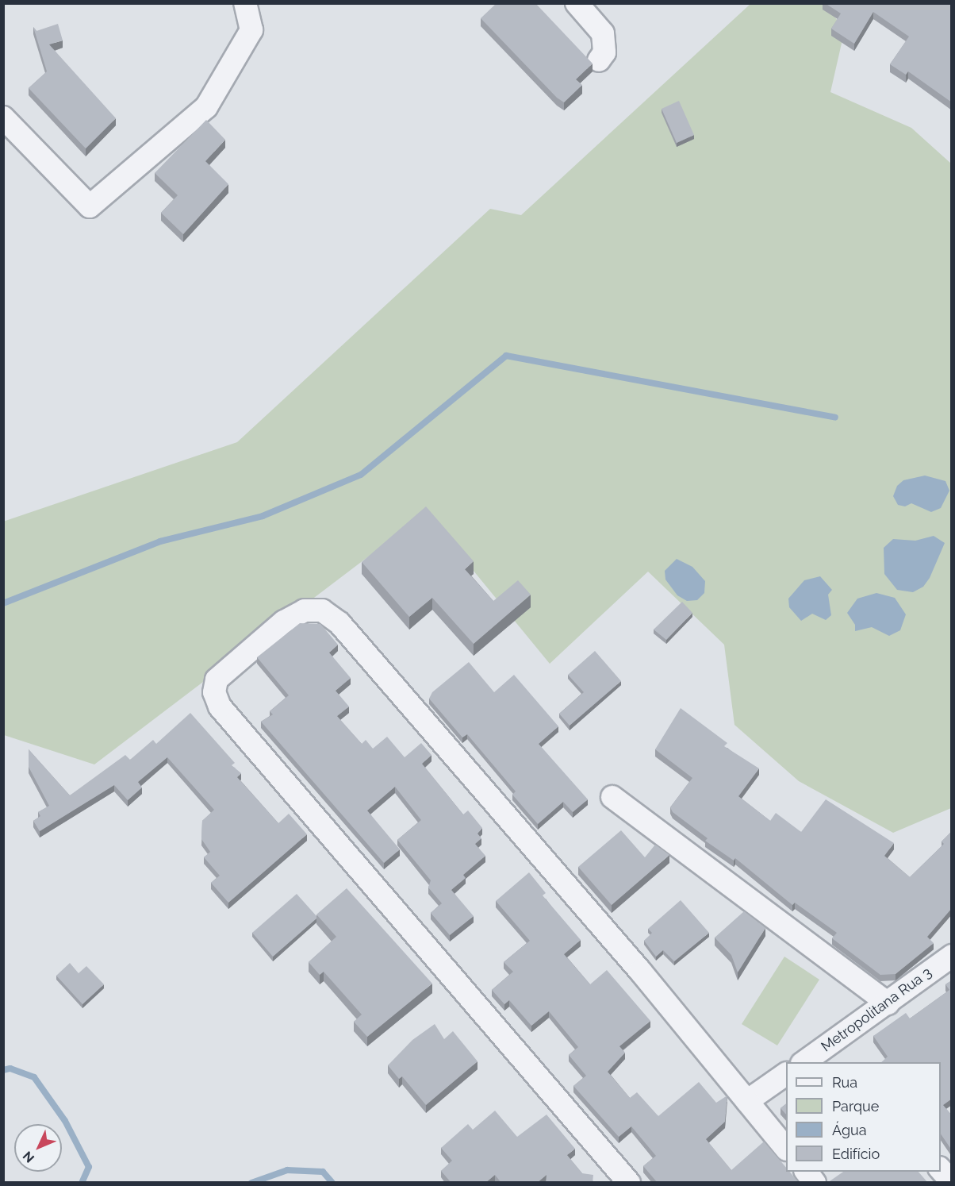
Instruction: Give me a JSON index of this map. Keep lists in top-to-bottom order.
{
  "streets": {
    "street": ["Metropolitana Rua 3"]
  },
  "legend": [
    "Rua",
    "Parque",
    "Água",
    "Edifício"
  ],
  "north": "bottom left"
}
